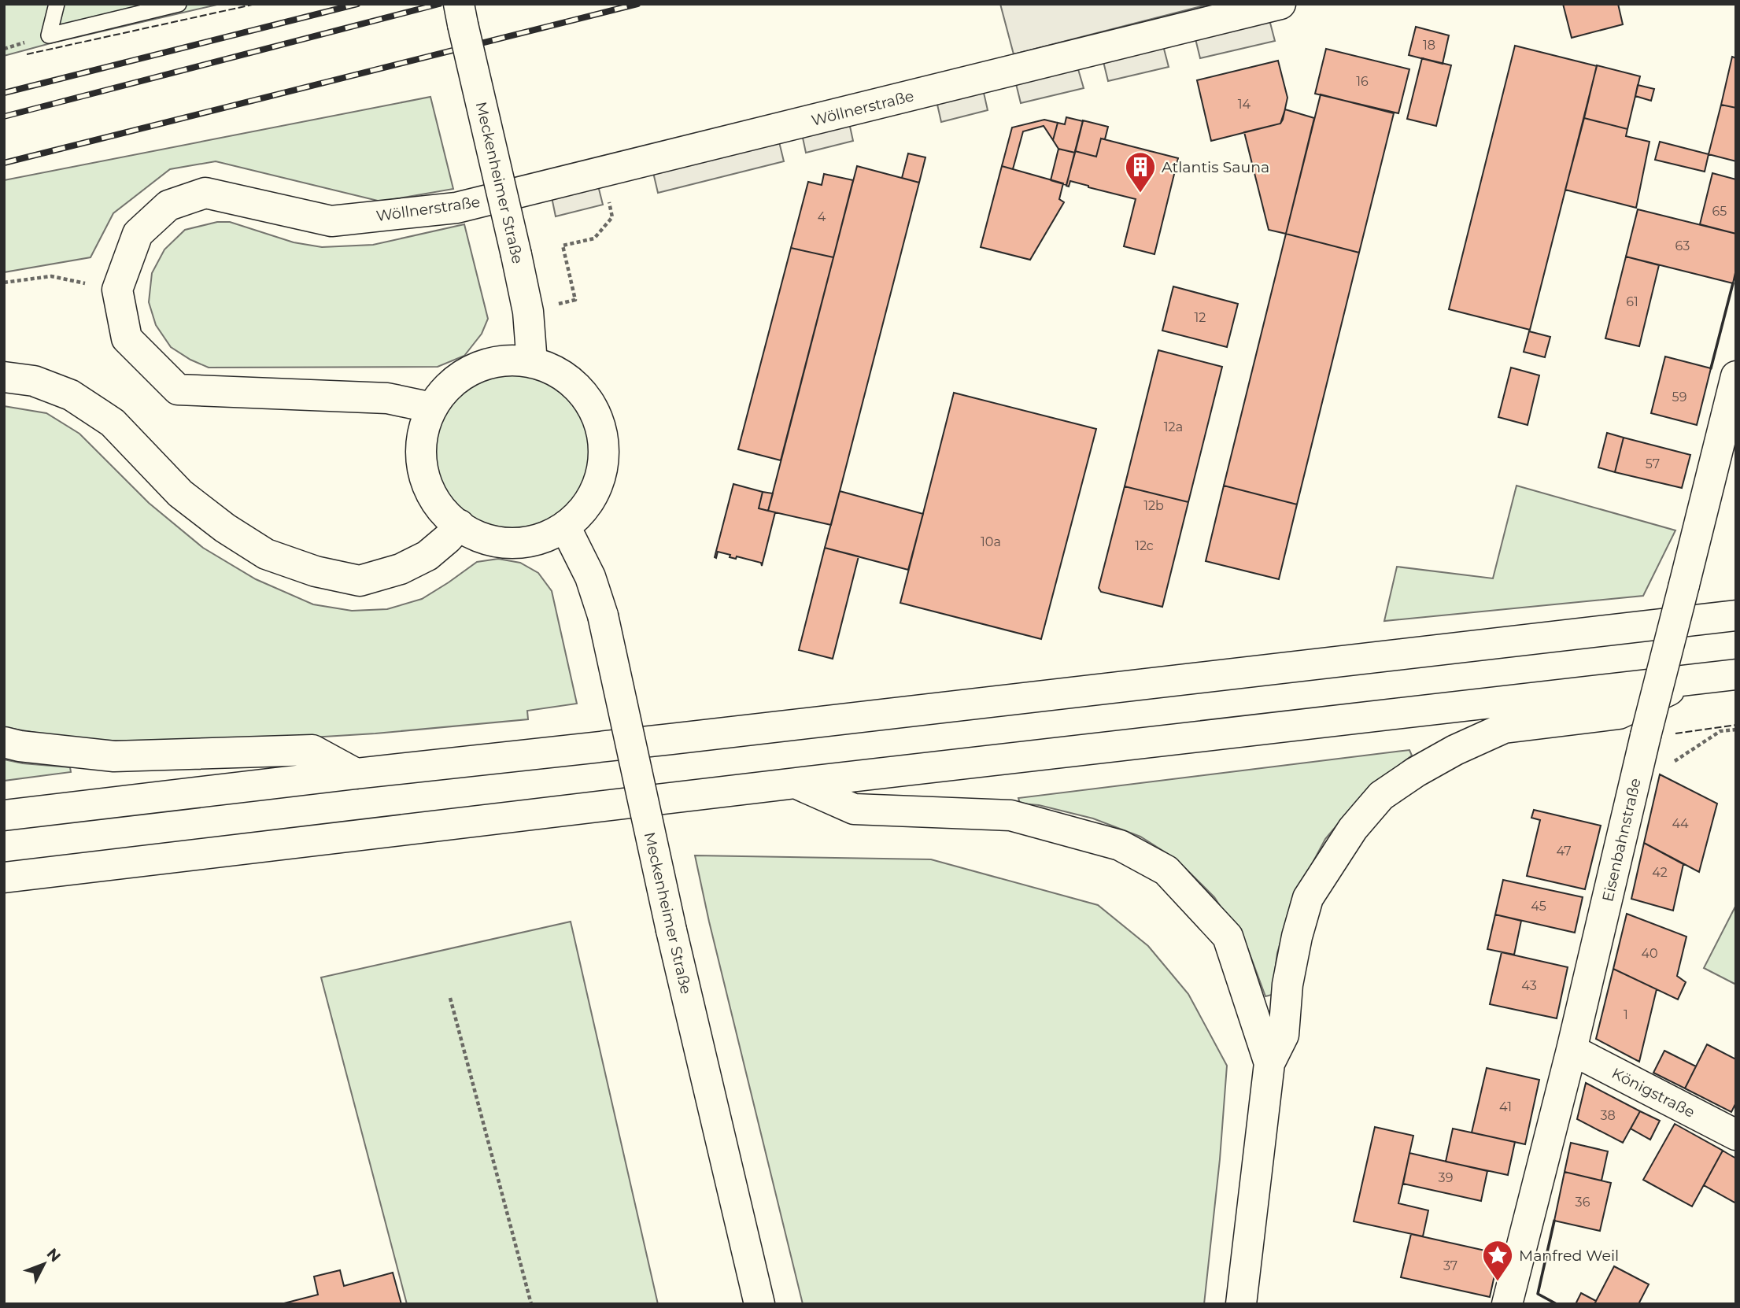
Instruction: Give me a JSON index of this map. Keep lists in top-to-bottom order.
{
  "streets": {
    "main road": [
      "Wöllnerstraße",
      "Meckenheimer Straße",
      "Eisenbahnstraße",
      "Königstraße"
    ]
  },
  "crossings": [
    ["Eisenbahnstraße", "Königstraße"]
  ],
  "places": {
    "building": ["Atlantis Sauna"],
    "place": ["Manfred Weil"]
  },
  "house_numbers": [
    "18",
    "16",
    "14",
    "65",
    "4",
    "63",
    "61",
    "12",
    "59",
    "12a",
    "57",
    "12b",
    "10a",
    "12c",
    "44",
    "47",
    "42",
    "45",
    "40",
    "43",
    "1",
    "41",
    "38",
    "39",
    "36",
    "37"
  ],
  "north": "top right"
}
